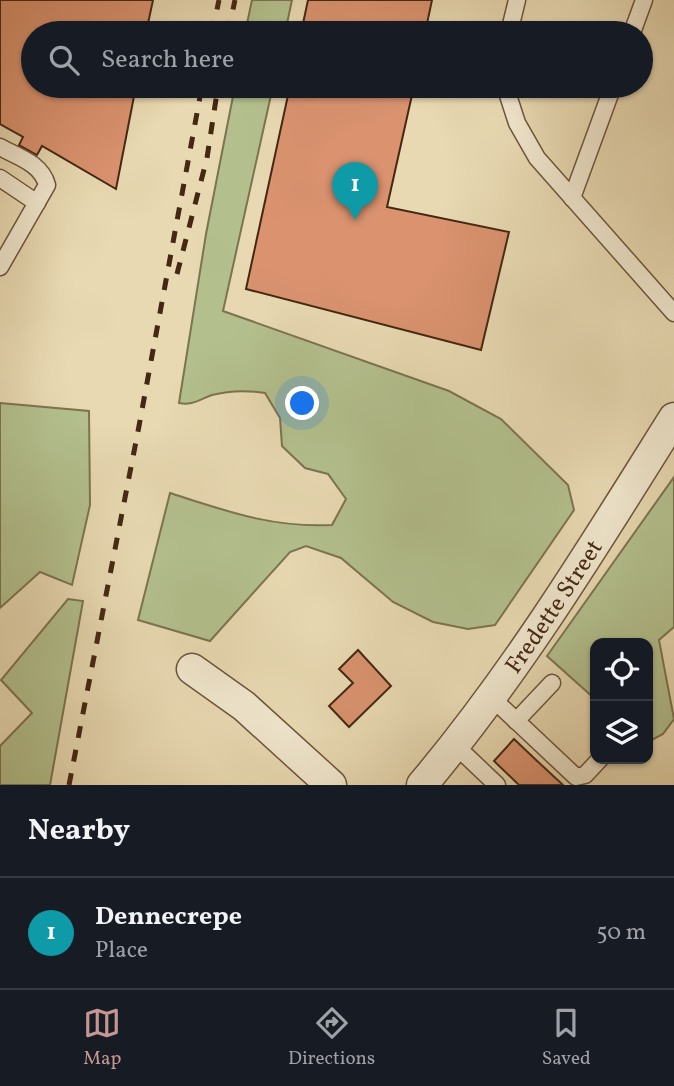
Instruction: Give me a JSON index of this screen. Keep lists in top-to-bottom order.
{
  "streets": {
    "street": ["Fredette Street"]
  },
  "page": {
    "search": "Search here",
    "pins": "1",
    "heading": "Nearby",
    "list": [
      {
        "mark": "1",
        "name": "Dennecrepe",
        "note": "Place",
        "value": "50 m"
      }
    ],
    "nav": ["Map", "Directions", "Saved"]
  }
}
